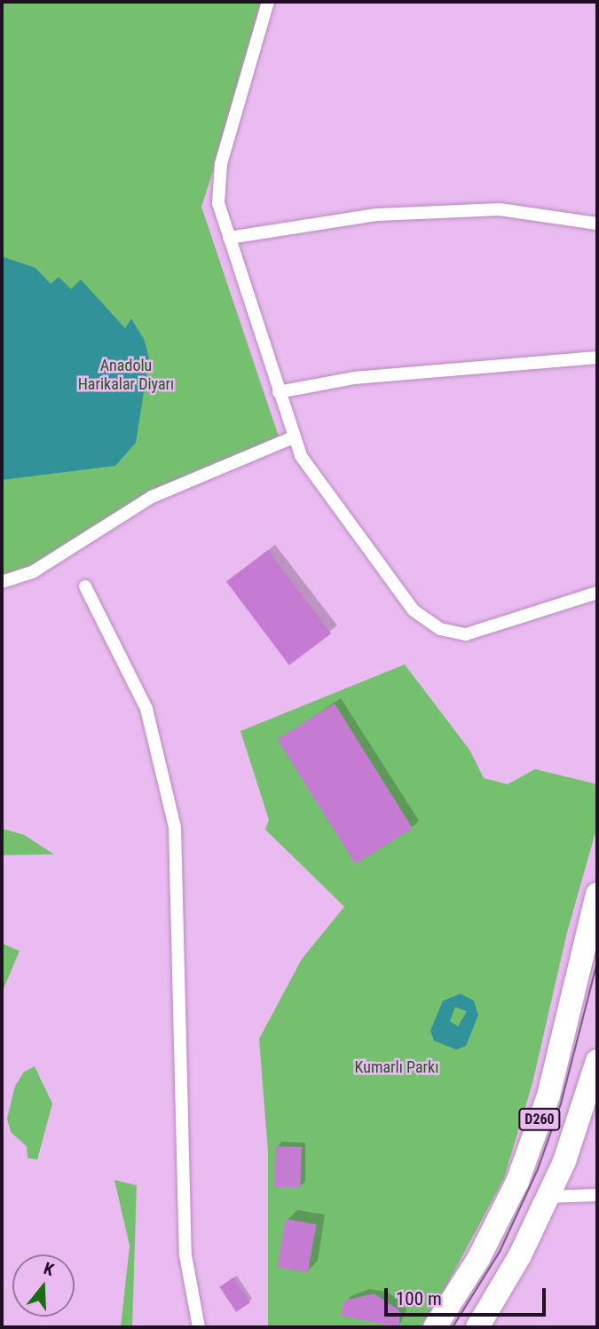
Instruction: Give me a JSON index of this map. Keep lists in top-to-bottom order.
{
  "streets": {
    "highway": ["D260"]
  },
  "parks": ["Anadolu Harikalar Diyarı", "Kumarlı Parkı"],
  "scale_bar": "100 m",
  "north": "top"
}
